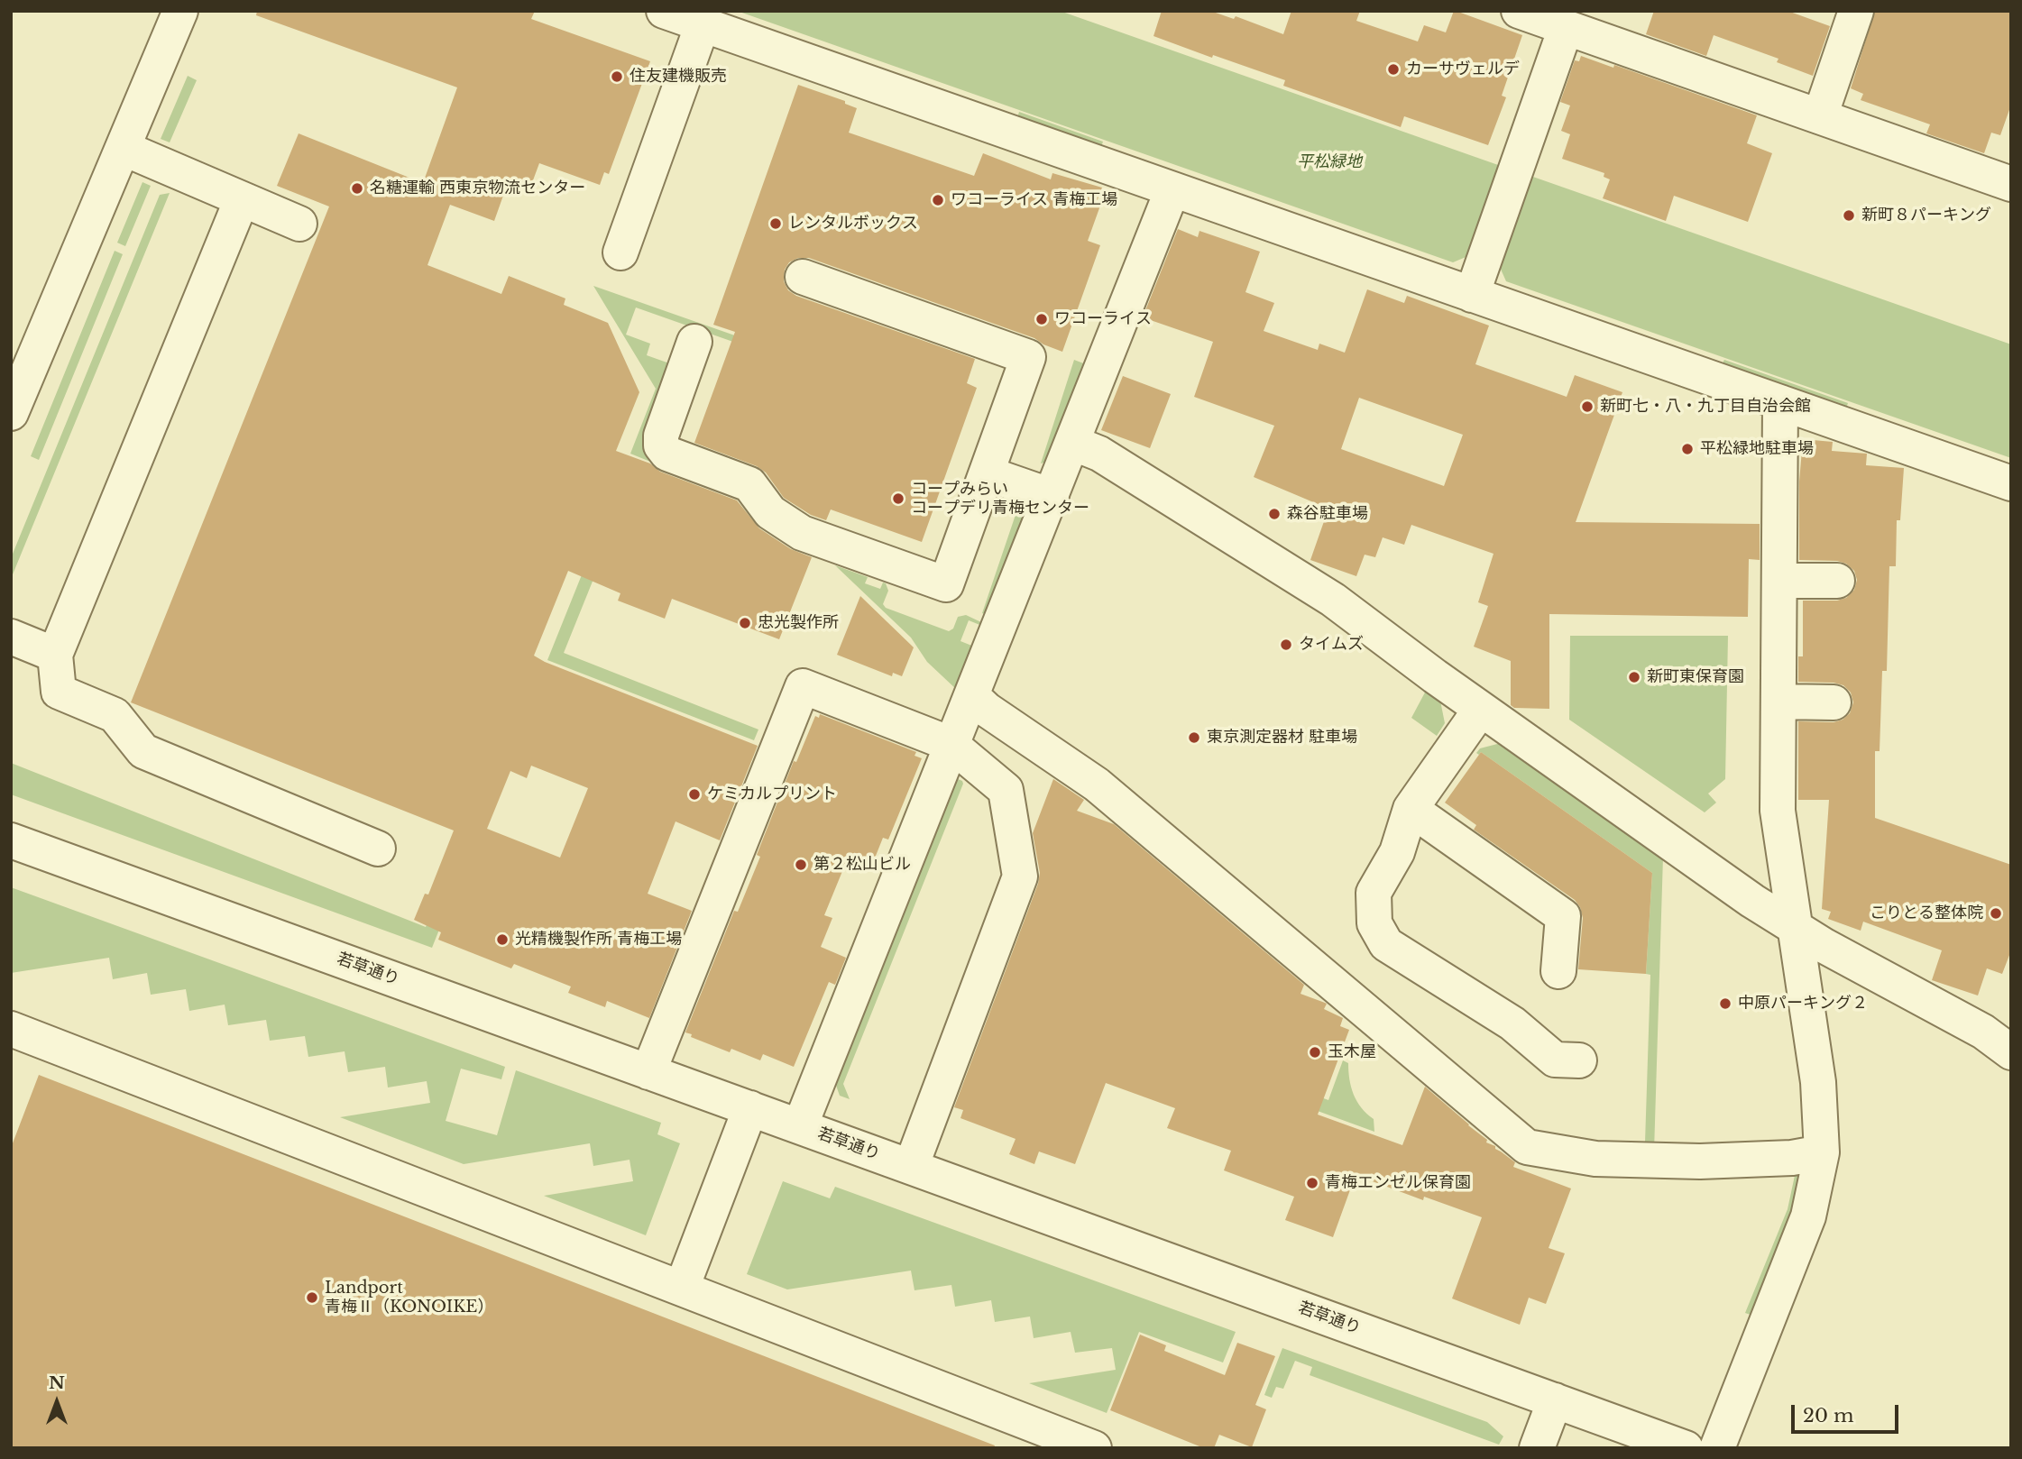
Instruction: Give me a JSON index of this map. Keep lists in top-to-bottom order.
{
  "streets": {
    "street": ["若草通り"]
  },
  "parks": ["平松緑地"],
  "places": [
    "カーサヴェルデ",
    "住友建機販売",
    "名糖運輸 西東京物流センター",
    "ワコーライス 青梅工場",
    "新町８パーキング",
    "レンタルボックス",
    "ワコーライス",
    "新町七・八・九丁目自治会館",
    "平松緑地駐車場",
    "コープみらい コープデリ青梅センター",
    "森谷駐車場",
    "忠光製作所",
    "タイムズ",
    "新町東保育園",
    "東京測定器材 駐車場",
    "ケミカルプリント",
    "第２松山ビル",
    "こりとる整体院",
    "光精機製作所 青梅工場",
    "中原パーキング２",
    "玉木屋",
    "青梅エンゼル保育園",
    "Landport 青梅Ⅱ（KONOIKE）"
  ],
  "scale_bar": "20 m",
  "north": "top"
}
